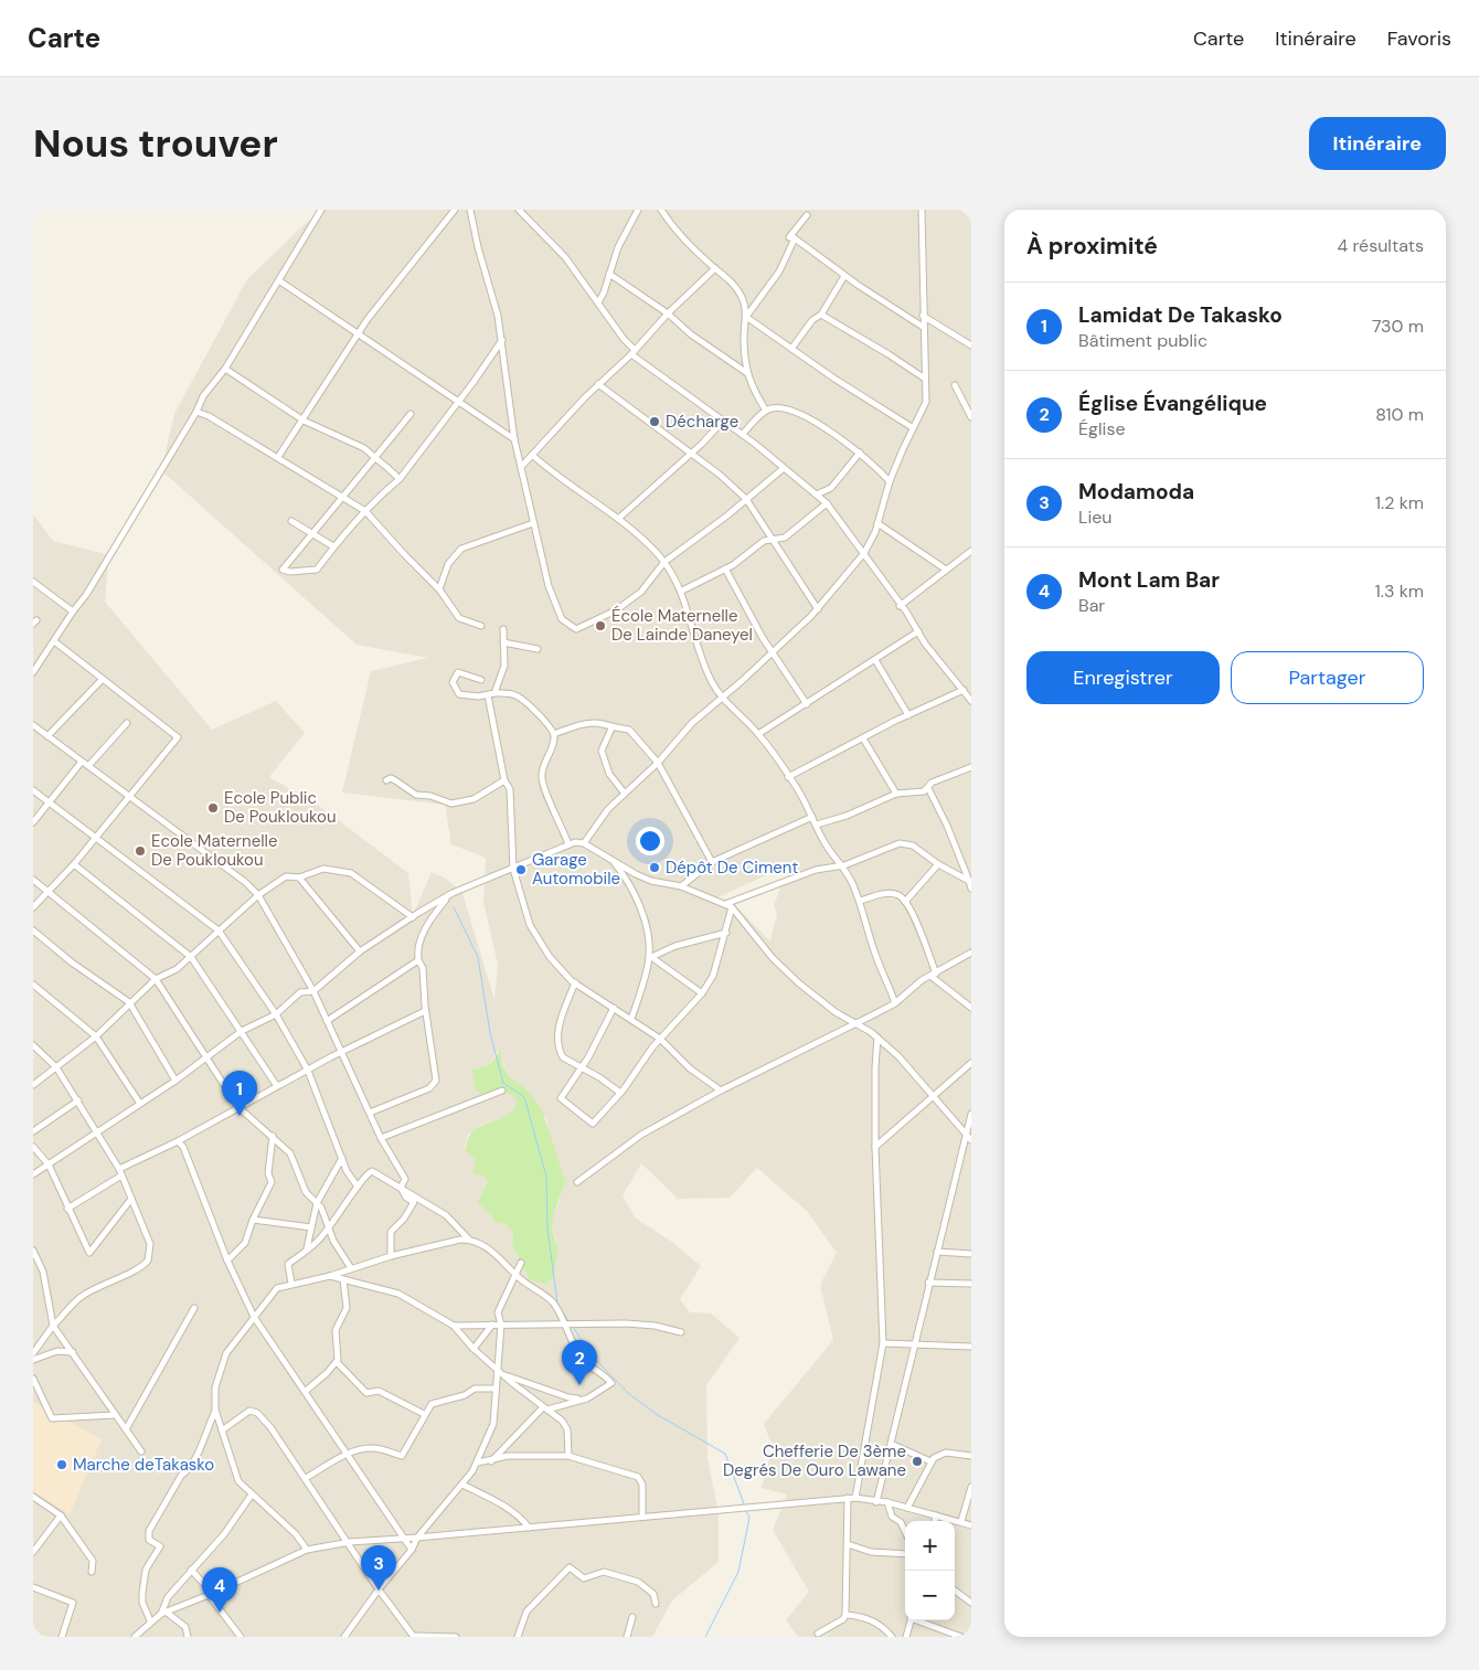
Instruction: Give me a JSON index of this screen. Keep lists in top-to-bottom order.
{
  "places": [
    "Décharge",
    "École Maternelle De Lainde Daneyel",
    "Ecole Public De Poukloukou",
    "Ecole Maternelle De Poukloukou",
    "Dépôt De Ciment",
    "Garage Automobile",
    "Chefferie De 3ème Degrés De Ouro Lawane",
    "Marche deTakasko"
  ],
  "page": {
    "header": "Carte",
    "nav": ["Carte", "Itinéraire", "Favoris"],
    "buttons": [
      "Itinéraire",
      ["Enregistrer", "Partager"]
    ],
    "title": "Nous trouver",
    "heading": ["À proximité", "4 résultats"],
    "list": [
      {
        "mark": "1",
        "name": "Lamidat De Takasko",
        "note": "Bâtiment public",
        "value": "730 m"
      },
      {
        "mark": "2",
        "name": "Église Évangélique",
        "note": "Église",
        "value": "810 m"
      },
      {
        "mark": "3",
        "name": "Modamoda",
        "note": "Lieu",
        "value": "1.2 km"
      },
      {
        "mark": "4",
        "name": "Mont Lam Bar",
        "note": "Bar",
        "value": "1.3 km"
      }
    ],
    "pins": [
      "1",
      "2",
      "3",
      "4"
    ],
    "map_buttons": ["+", "−"]
  }
}
